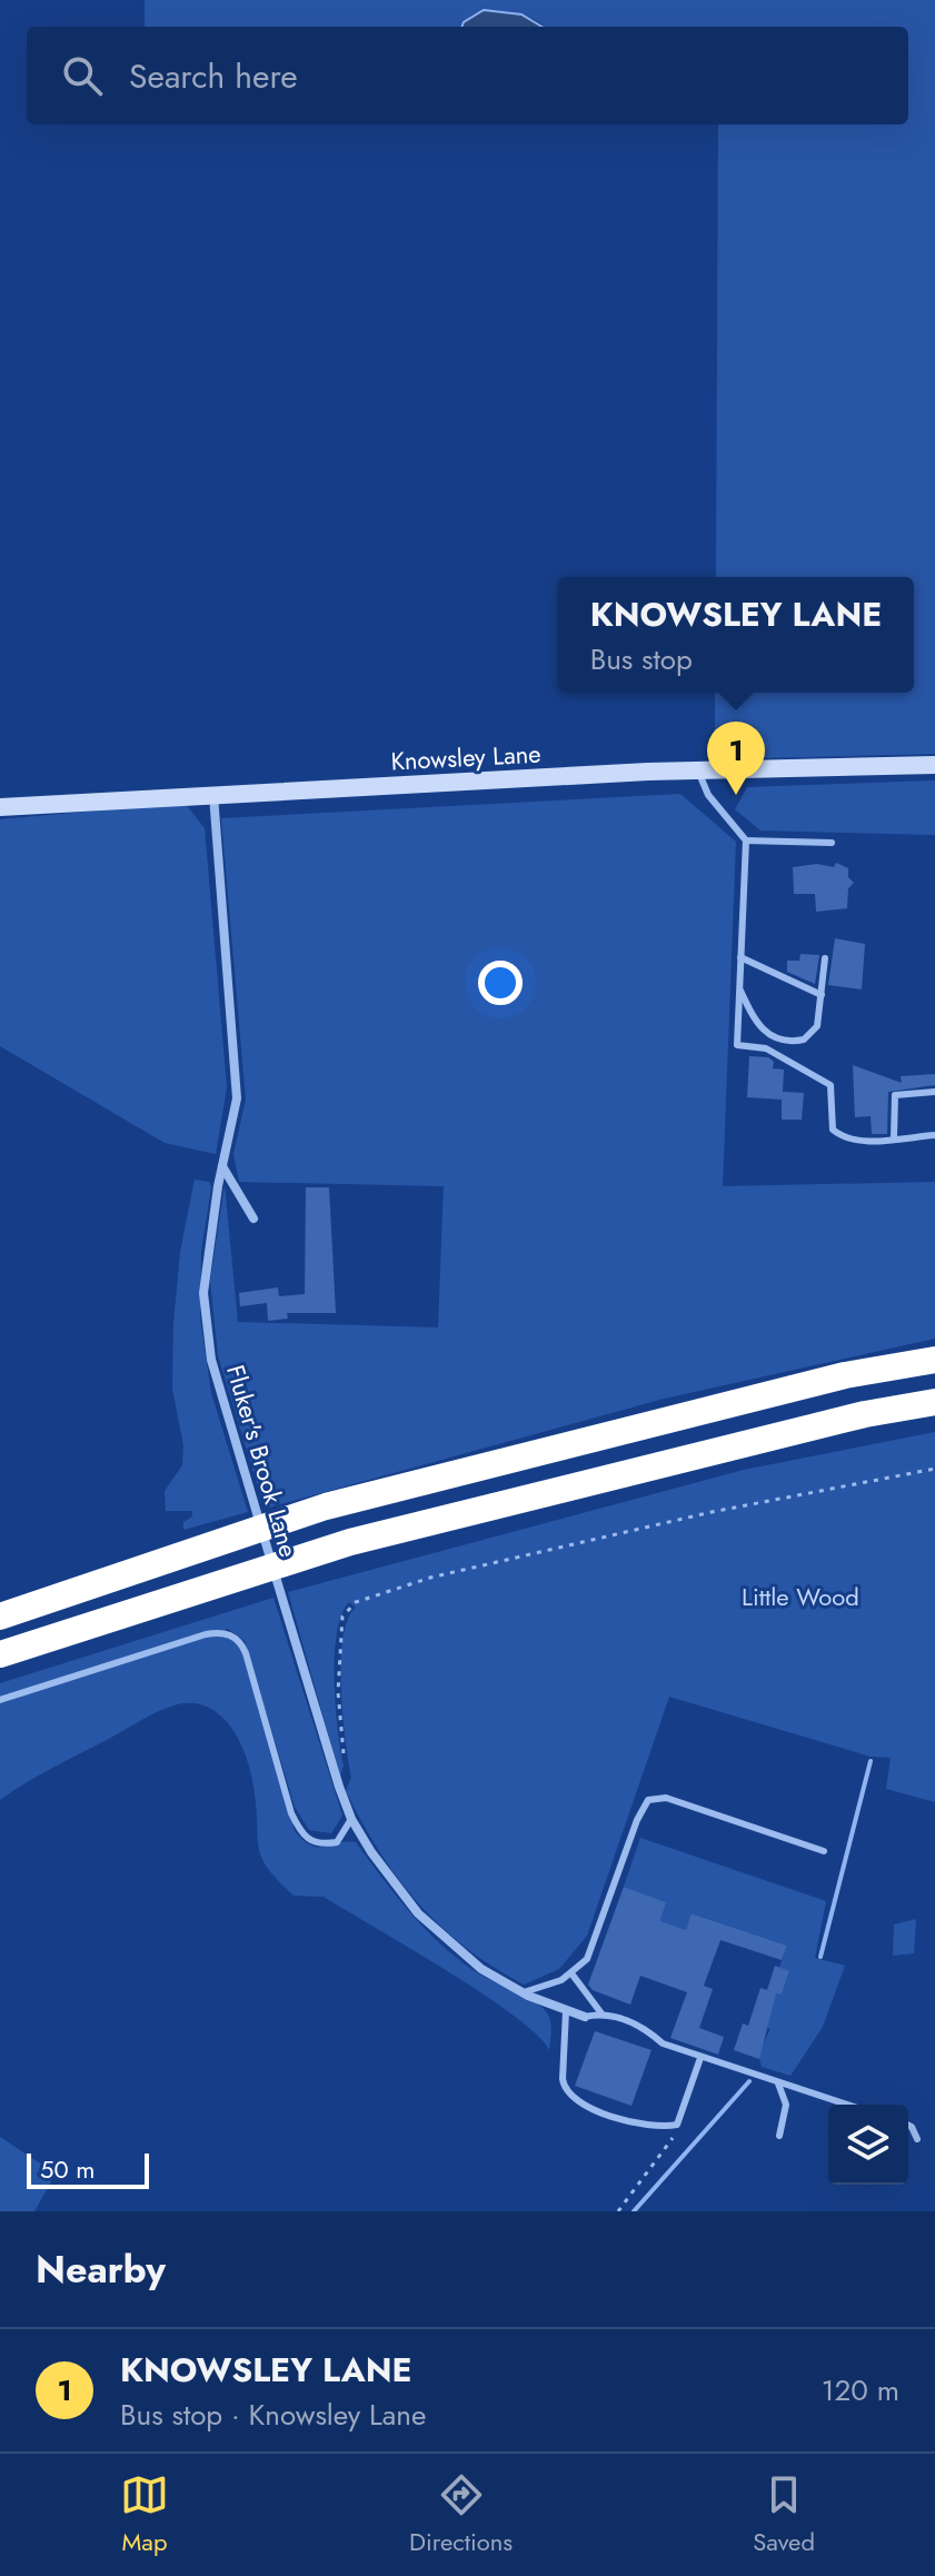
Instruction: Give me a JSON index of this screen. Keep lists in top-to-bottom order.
{
  "streets": {
    "main road": ["Knowsley Lane"],
    "street": ["Fluker's Brook Lane"]
  },
  "crossings": [
    ["Knowsley Lane", "Fluker's Brook Lane"]
  ],
  "parks": ["Little Wood"],
  "scale_bar": "50 m",
  "page": {
    "search": "Search here",
    "popup": ["KNOWSLEY LANE", "Bus stop"],
    "pins": "1",
    "scale": "50 m",
    "heading": "Nearby",
    "list": [
      {
        "mark": "1",
        "name": "KNOWSLEY LANE",
        "note": "Bus stop · Knowsley Lane",
        "value": "120 m"
      }
    ],
    "nav": ["Map", "Directions", "Saved"]
  }
}
